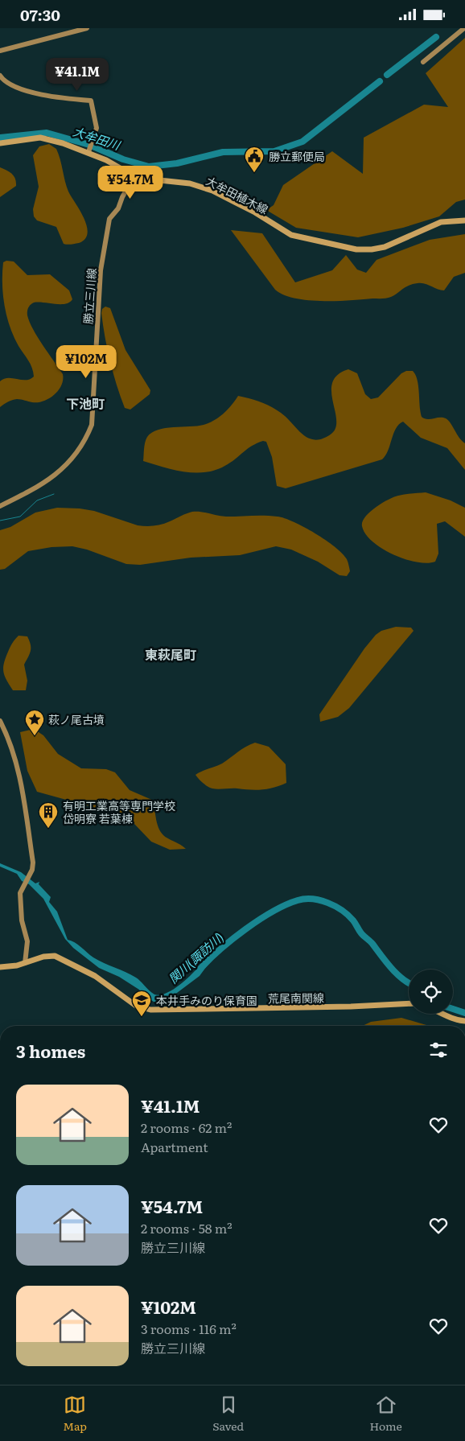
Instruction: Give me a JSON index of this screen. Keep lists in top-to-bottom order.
{
  "streets": {
    "main road": ["大牟田植木線", "荒尾南関線"],
    "street": ["勝立三川線"]
  },
  "crossings": [
    ["大牟田植木線", "勝立三川線"]
  ],
  "districts": ["下池町", "東萩尾町"],
  "water": ["大牟田川", "関川(諏訪川)"],
  "places": {
    "public building": ["勝立郵便局"],
    "place": ["萩ノ尾古墳"],
    "building": ["有明工業高等専門学校 岱明寮 若葉棟"],
    "school or university": ["本井手みのり保育園"]
  },
  "page": {
    "status": "07:30",
    "price": ["¥41.1M", "¥54.7M", "¥102M"],
    "heading": "3 homes",
    "list": [
      {
        "name": "¥41.1M",
        "note": "2 rooms · 62 m² · Apartment"
      },
      {
        "name": "¥54.7M",
        "note": "2 rooms · 58 m² · 勝立三川線"
      },
      {
        "name": "¥102M",
        "note": "3 rooms · 116 m² · 勝立三川線"
      }
    ],
    "tabs": ["Map", "Saved", "Home"]
  }
}
